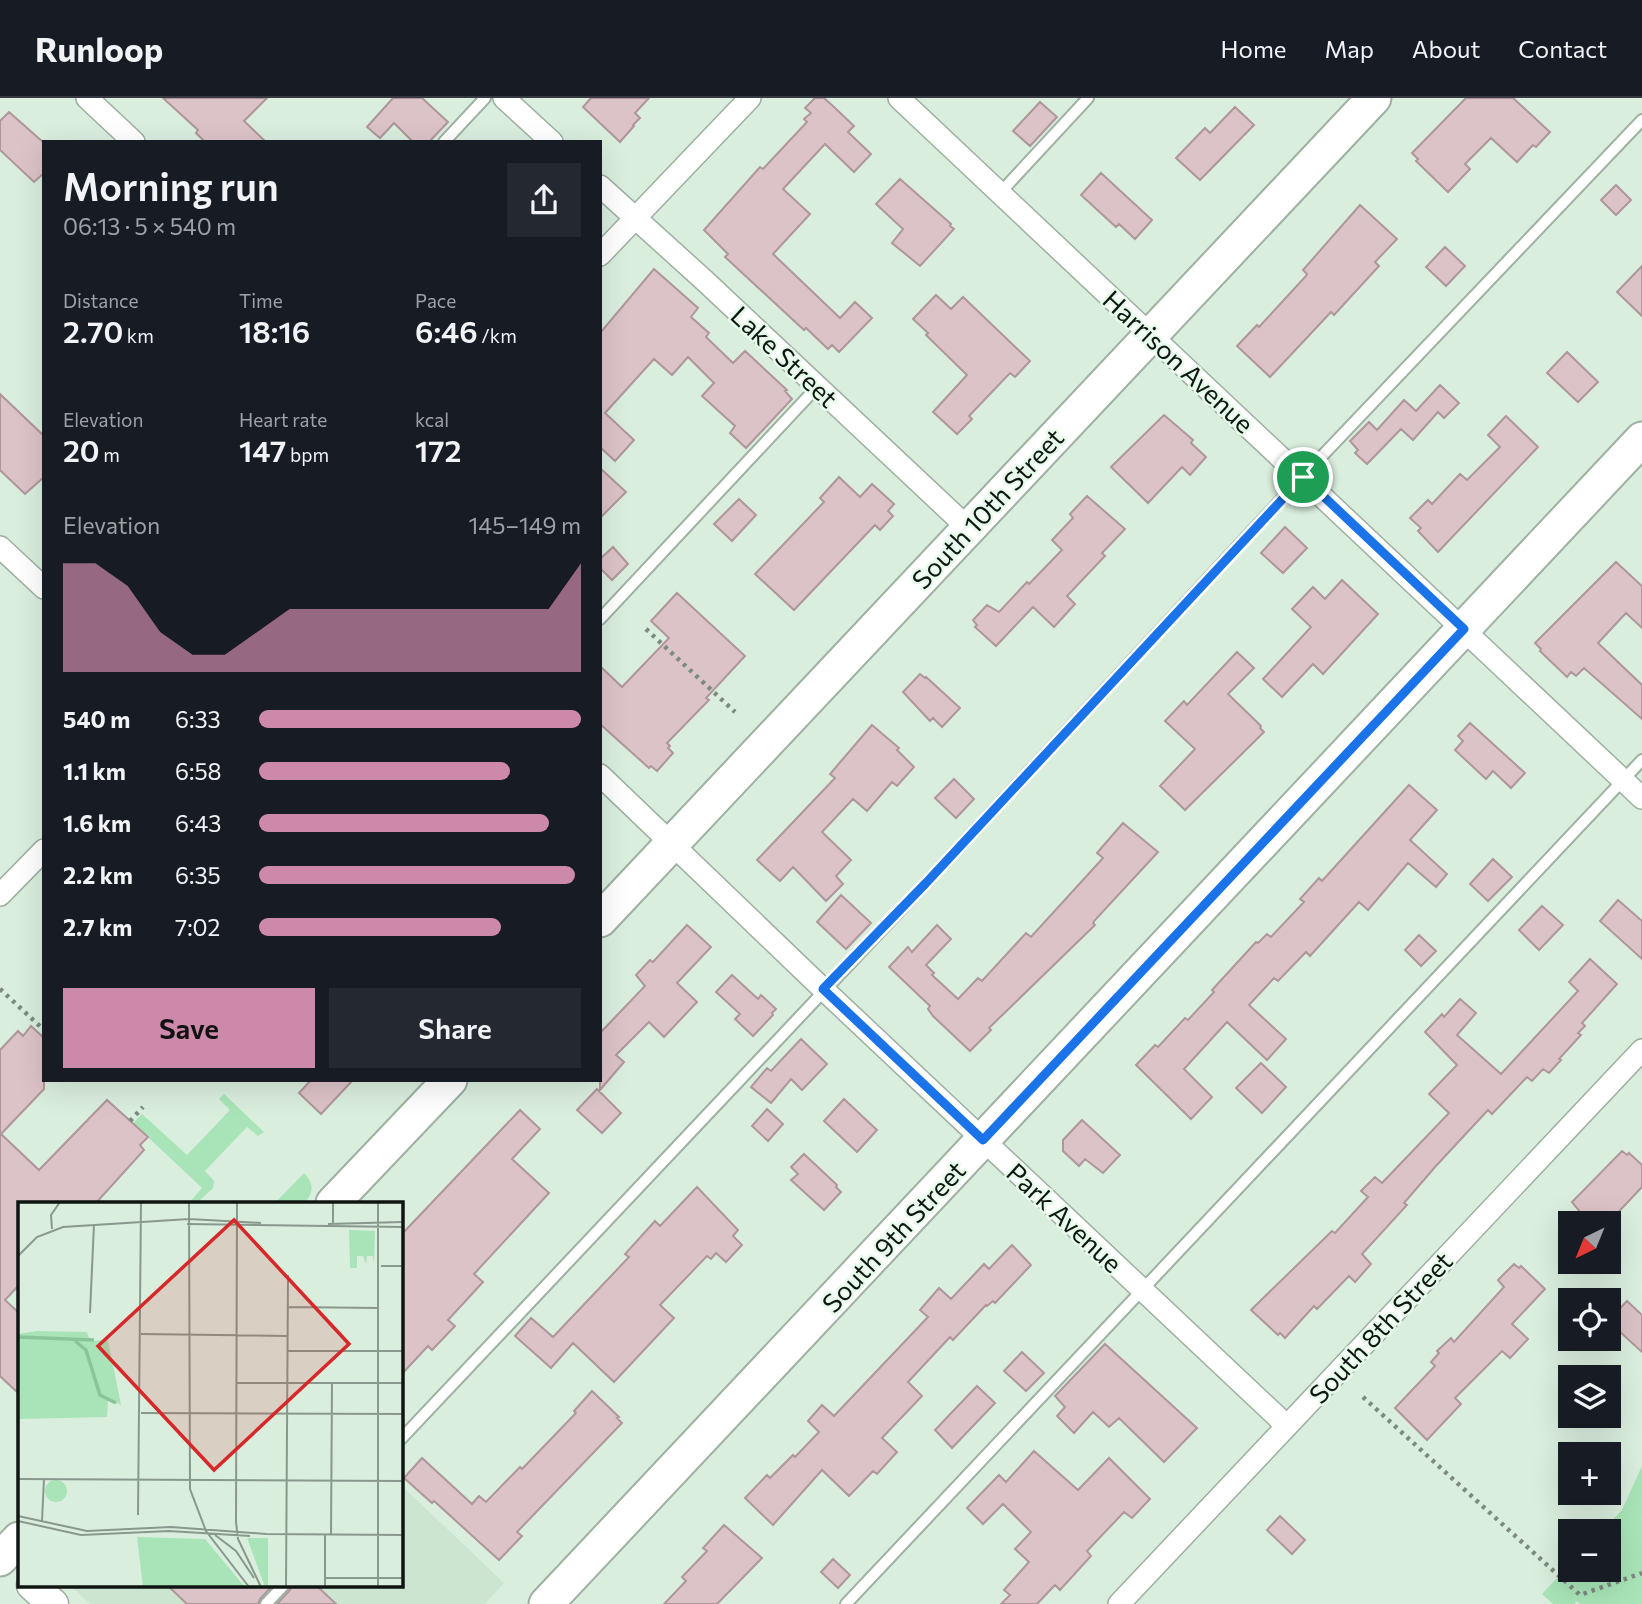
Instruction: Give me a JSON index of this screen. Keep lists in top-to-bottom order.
{
  "streets": {
    "main road": ["South 10th Street", "South 9th Street"],
    "street": [
      "Lake Street",
      "Harrison Avenue",
      "Park Avenue",
      "South 8th Street"
    ]
  },
  "crossings": [
    ["Lake Street", "South 10th Street"],
    ["Harrison Avenue", "South 10th Street"],
    ["Harrison Avenue", "South 9th Street"],
    ["South 10th Street", "Park Avenue"],
    ["Park Avenue", "South 9th Street"],
    ["Park Avenue", "South 8th Street"]
  ],
  "north": "bottom left",
  "page": {
    "header": "Runloop",
    "nav": [
      "Home",
      "Map",
      "About",
      "Contact"
    ],
    "heading": ["Morning run", "06:13 · 5 × 540 m"],
    "stats": [
      ["Distance", "2.70 km"],
      ["Time", "18:16"],
      ["Pace", "6:46 /km"],
      ["Elevation", "20 m"],
      ["Heart rate", "147 bpm"],
      ["kcal", "172"]
    ],
    "chart": ["Elevation", "145–149 m"],
    "list": [
      {
        "name": "540 m",
        "note": "6:33"
      },
      {
        "name": "1.1 km",
        "note": "6:58"
      },
      {
        "name": "1.6 km",
        "note": "6:43"
      },
      {
        "name": "2.2 km",
        "note": "6:35"
      },
      {
        "name": "2.7 km",
        "note": "7:02"
      }
    ],
    "buttons": ["Save", "Share"],
    "map_buttons": ["+", "−"]
  }
}
